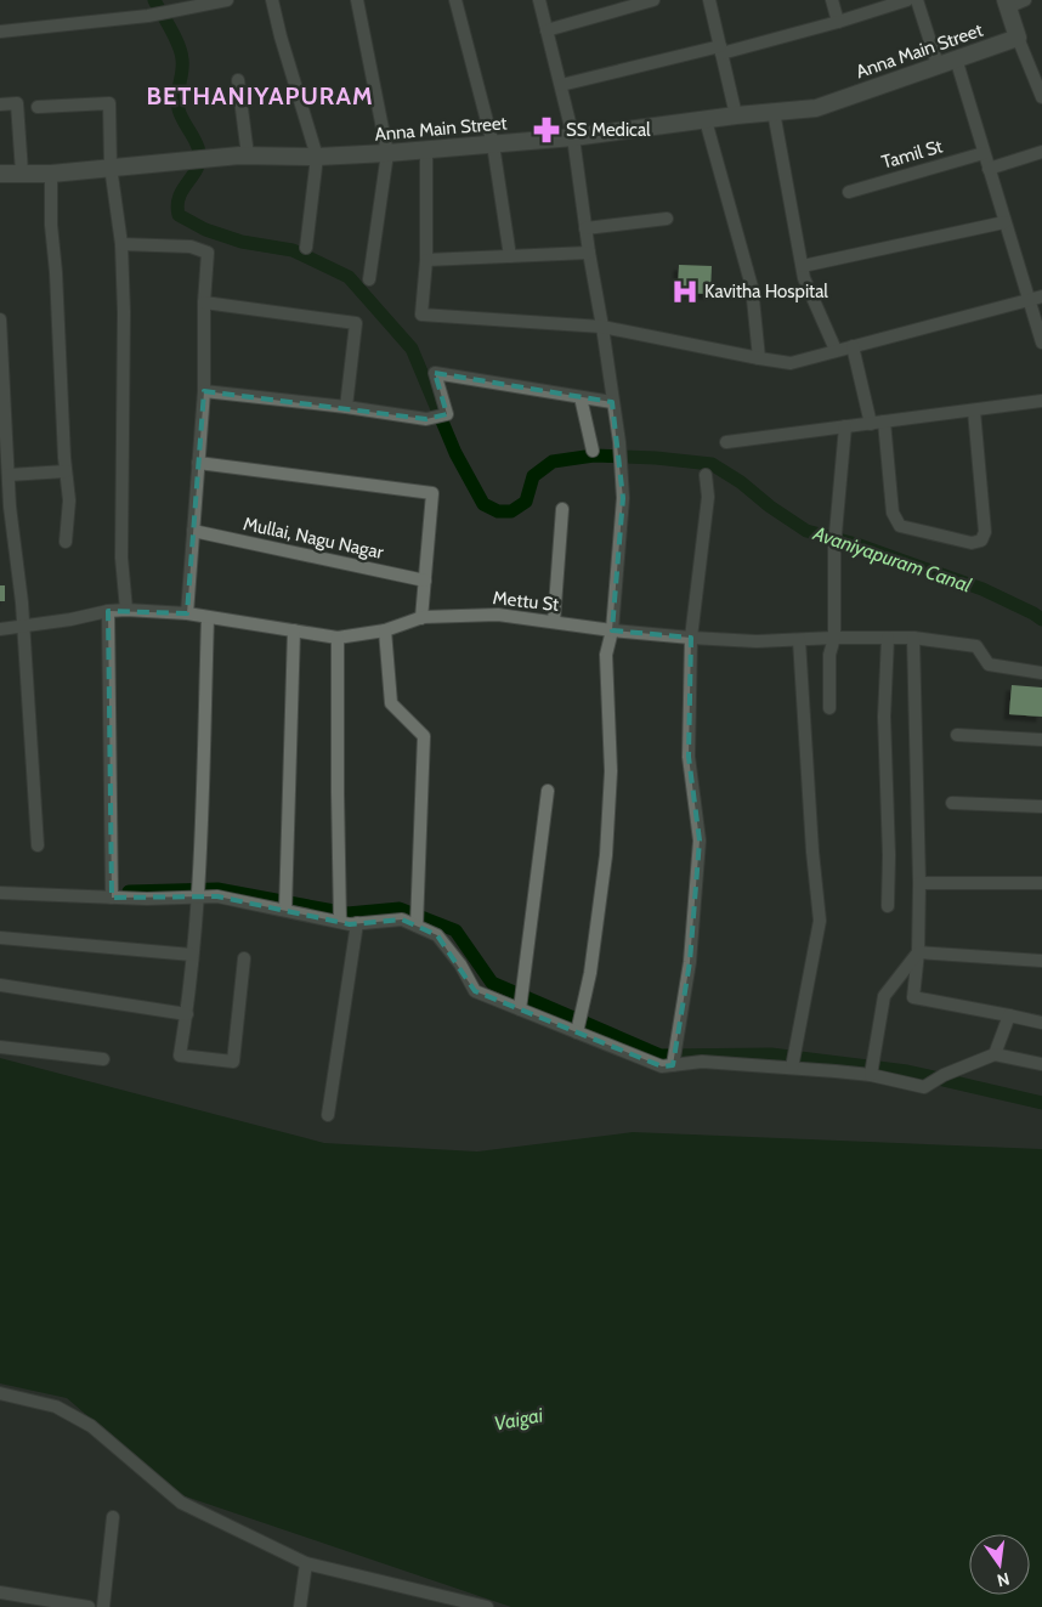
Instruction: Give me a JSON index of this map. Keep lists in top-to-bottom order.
{
  "streets": {
    "street": [
      "Anna Main Street",
      "Tamil St",
      "Mullai, Nagu Nagar",
      "Mettu St"
    ]
  },
  "districts": ["BETHANIYAPURAM"],
  "water": ["Avaniyapuram Canal", "Vaigai"],
  "places": {
    "pharmacy": ["SS Medical"],
    "hospital": ["Kavitha Hospital"]
  },
  "north": "bottom"
}
